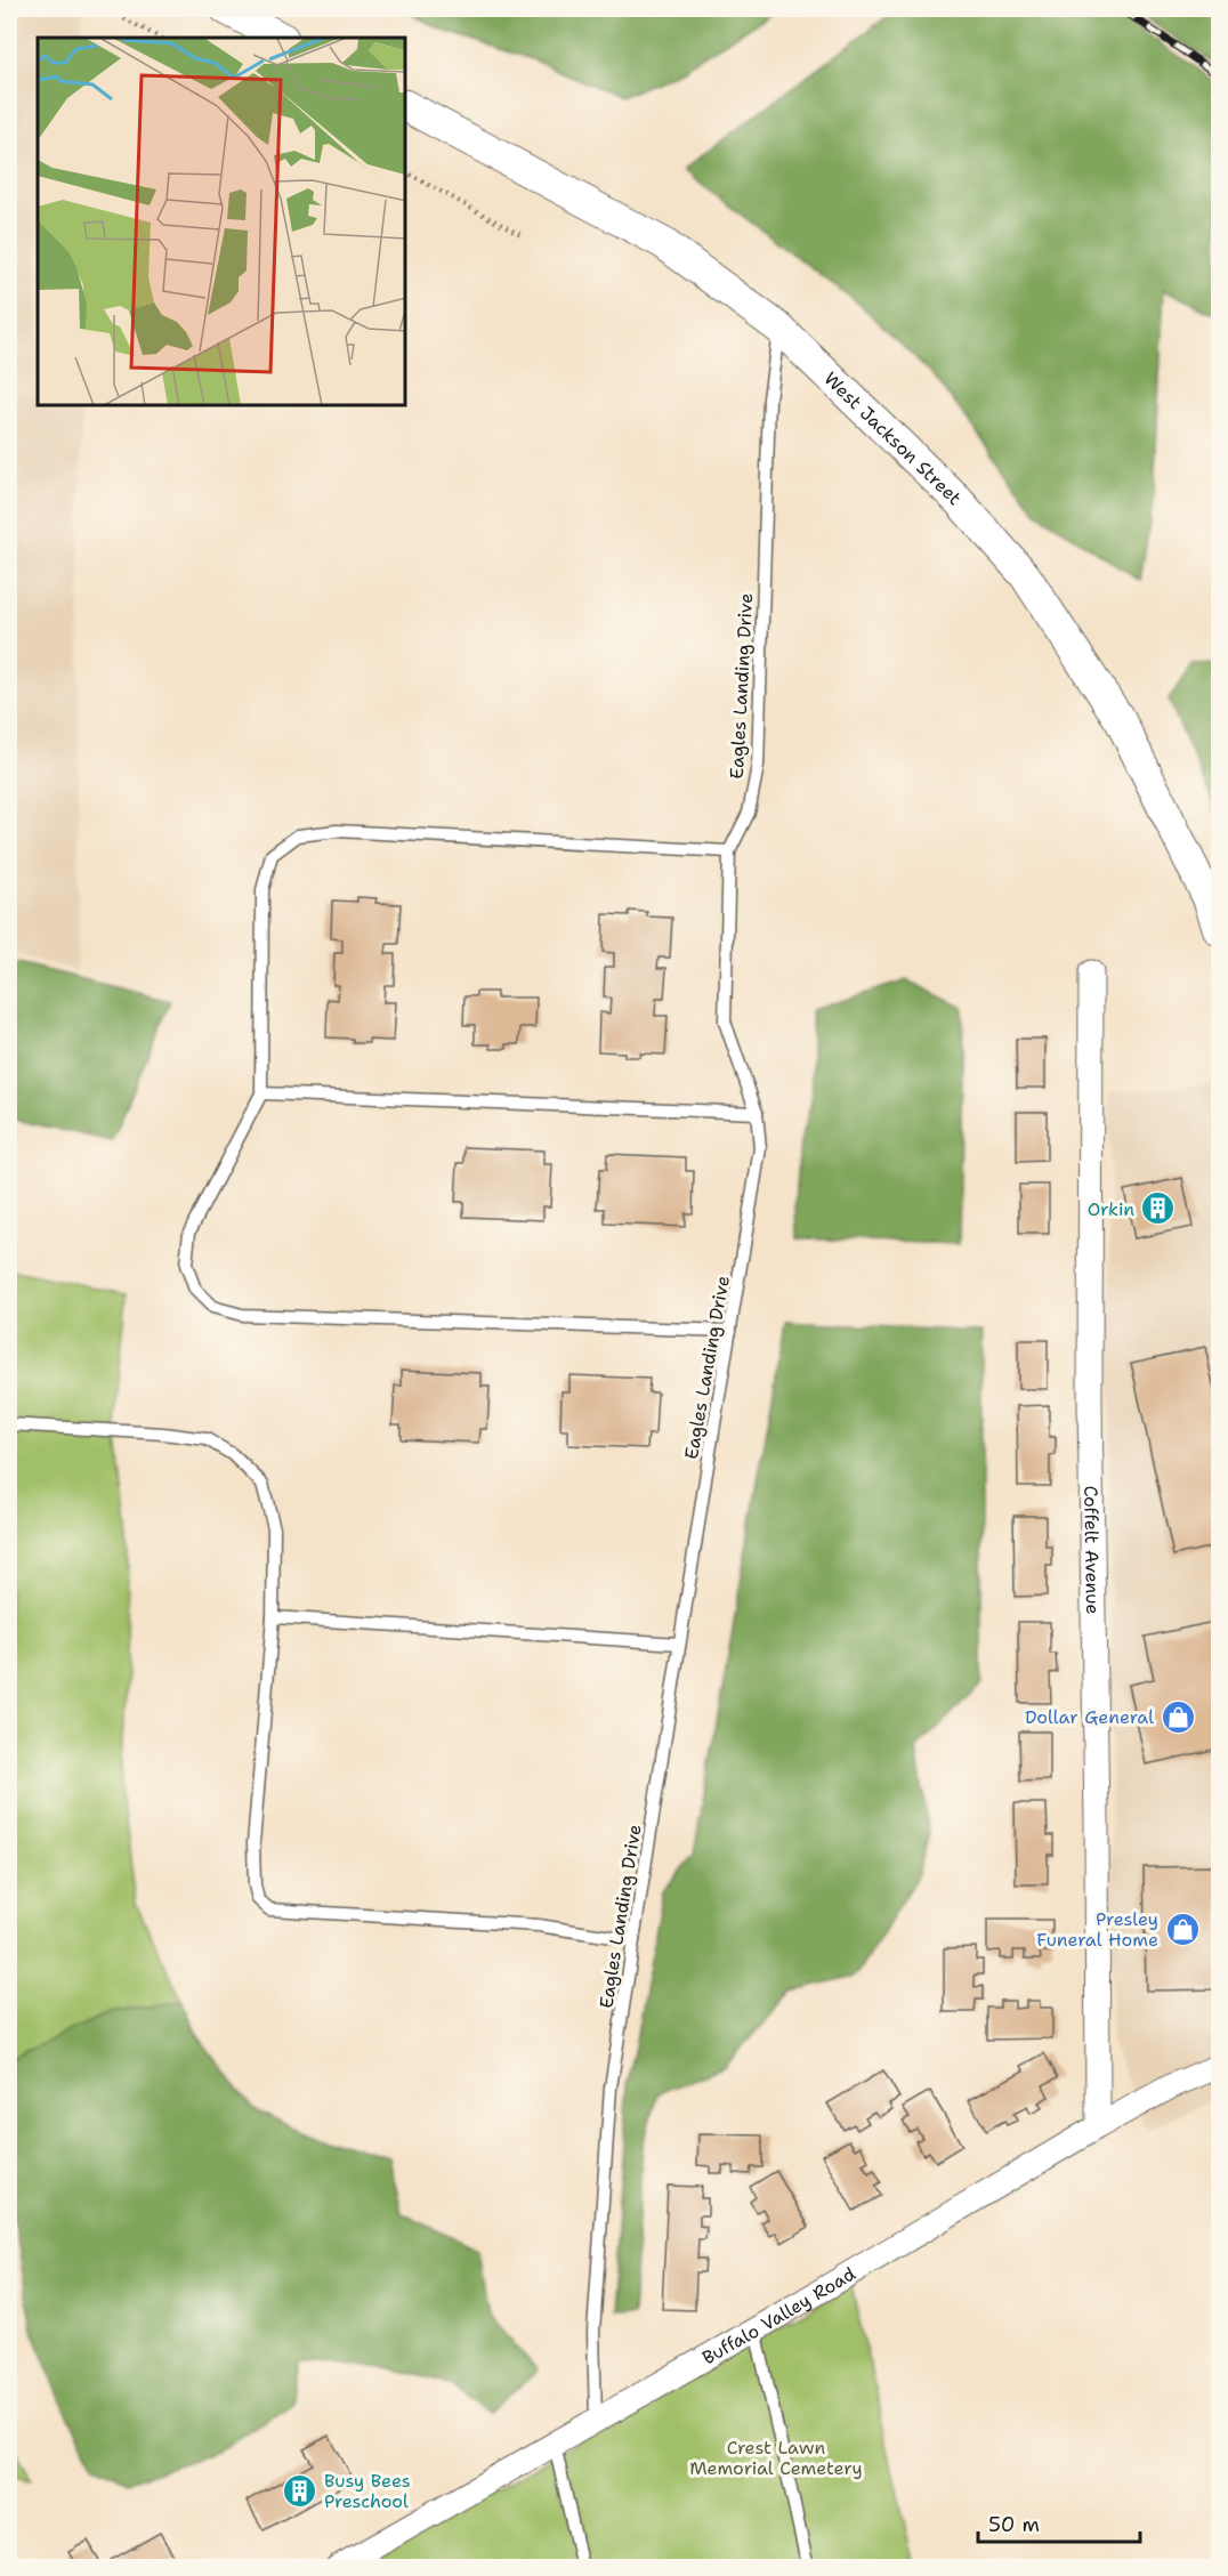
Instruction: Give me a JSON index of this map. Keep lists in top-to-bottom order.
{
  "streets": {
    "street": ["West Jackson Street", "Coffelt Avenue", "Buffalo Valley Road"],
    "lane": ["Eagles Landing Drive"]
  },
  "crossings": [
    ["West Jackson Street", "Eagles Landing Drive"],
    ["Eagles Landing Drive", "Buffalo Valley Road"],
    ["Coffelt Avenue", "Buffalo Valley Road"]
  ],
  "parks": ["Crest Lawn Memorial Cemetery"],
  "places": {
    "building": ["Orkin", "Busy Bees Preschool"],
    "shop": ["Dollar General", "Presley Funeral Home"]
  },
  "scale_bar": "50 m"
}
